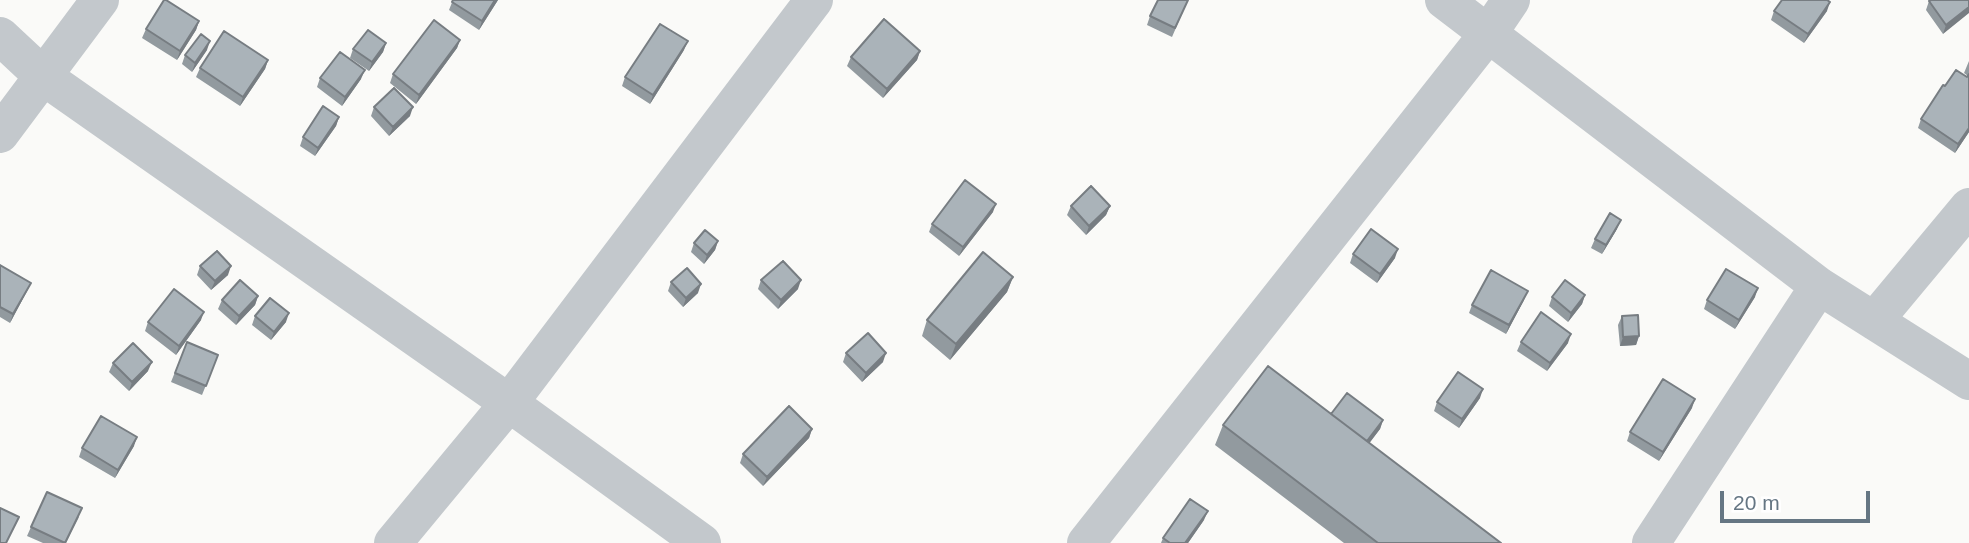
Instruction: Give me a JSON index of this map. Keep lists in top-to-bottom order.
{
  "scale_bar": "20 m"
}
